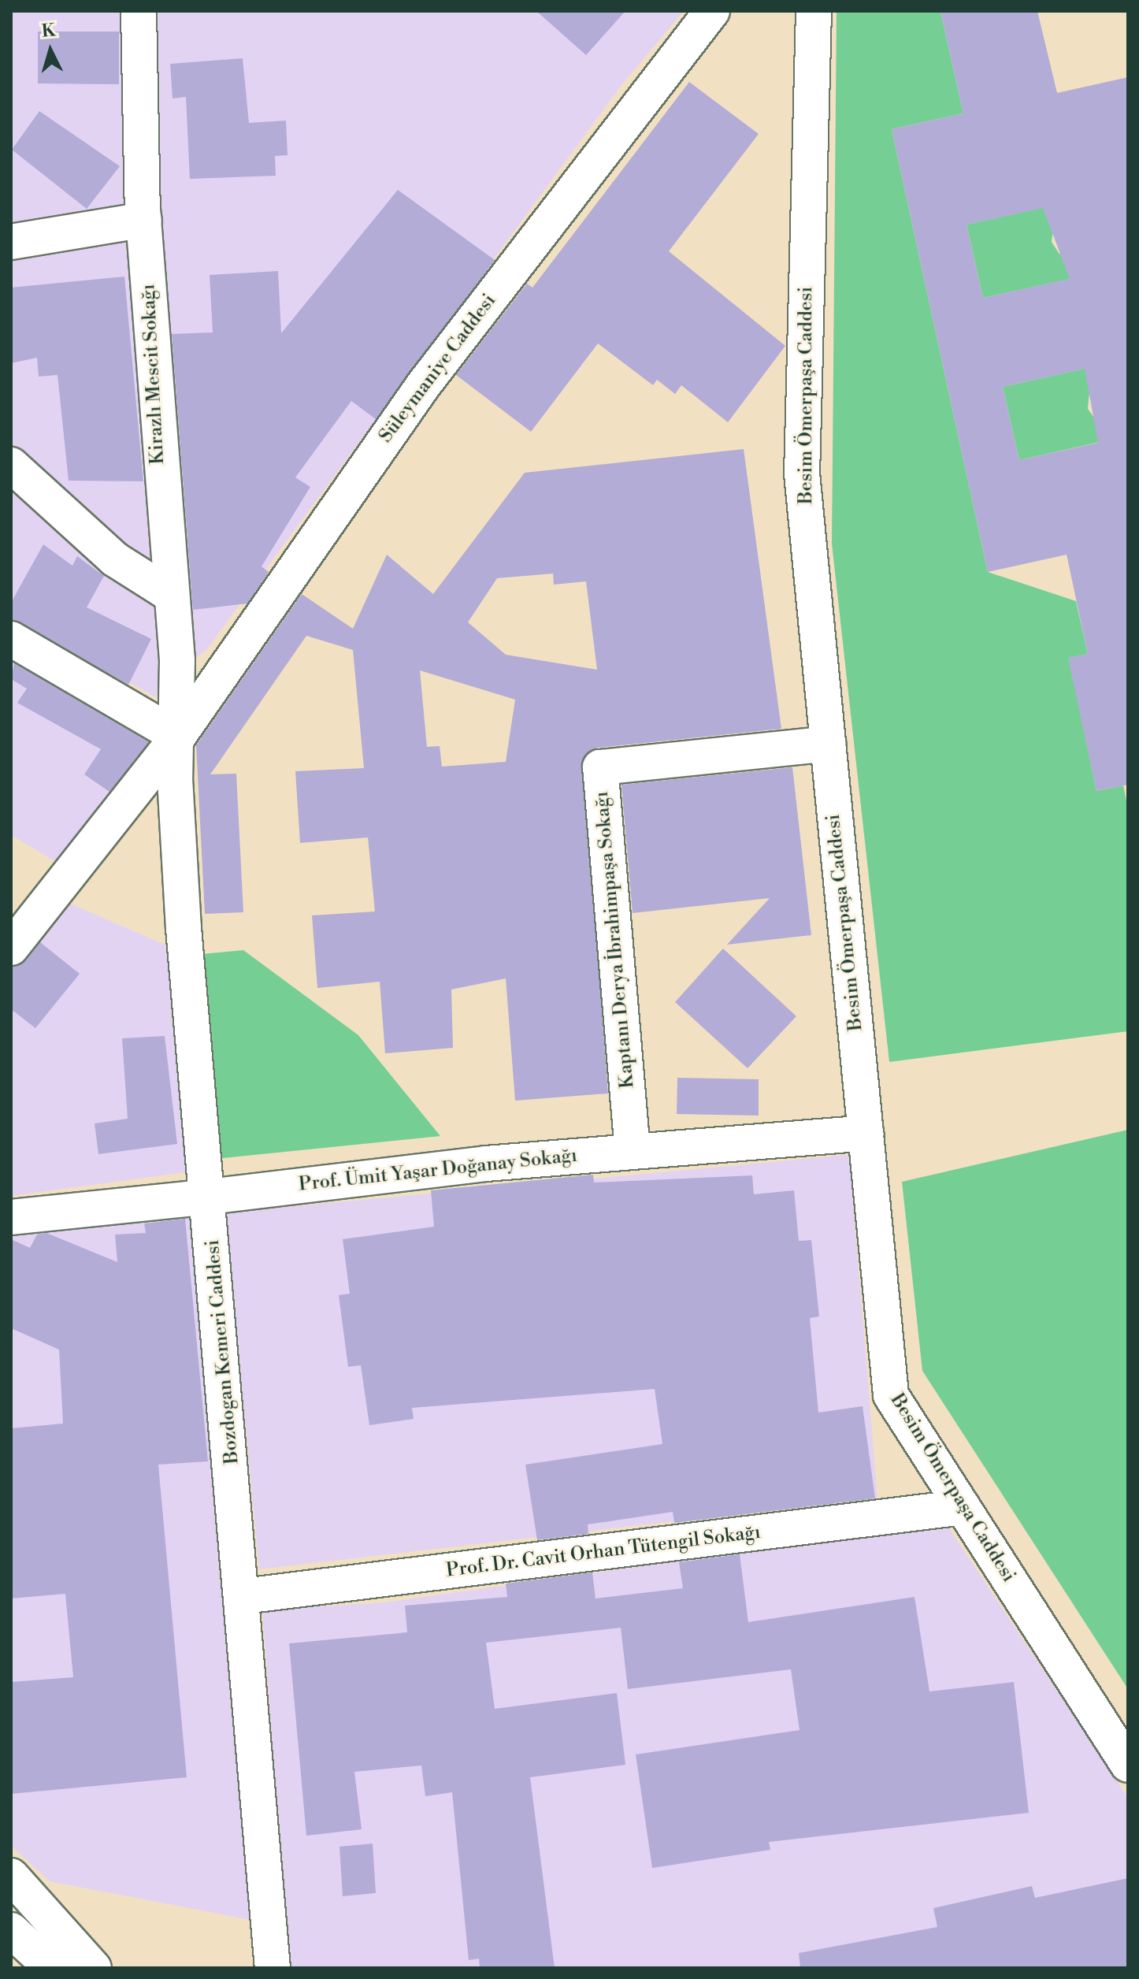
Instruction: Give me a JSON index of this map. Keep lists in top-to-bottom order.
{
  "streets": {
    "street": [
      "Süleymaniye Caddesi",
      "Kirazlı Mescit Sokağı",
      "Besim Ömerpaşa Caddesi",
      "Kaptanı Derya İbrahimpaşa Sokağı",
      "Prof. Ümit Yaşar Doğanay Sokağı",
      "Bozdogan Kemeri Caddesi",
      "Prof. Dr. Cavit Orhan Tütengil Sokağı"
    ]
  },
  "crossings": [
    ["Süleymaniye Caddesi", "Kirazlı Mescit Sokağı"],
    ["Süleymaniye Caddesi", "Bozdogan Kemeri Caddesi"],
    ["Kirazlı Mescit Sokağı", "Bozdogan Kemeri Caddesi"],
    ["Besim Ömerpaşa Caddesi", "Kaptanı Derya İbrahimpaşa Sokağı"],
    ["Besim Ömerpaşa Caddesi", "Prof. Ümit Yaşar Doğanay Sokağı"],
    ["Besim Ömerpaşa Caddesi", "Prof. Dr. Cavit Orhan Tütengil Sokağı"],
    ["Kaptanı Derya İbrahimpaşa Sokağı", "Prof. Ümit Yaşar Doğanay Sokağı"],
    ["Prof. Ümit Yaşar Doğanay Sokağı", "Bozdogan Kemeri Caddesi"],
    ["Bozdogan Kemeri Caddesi", "Prof. Dr. Cavit Orhan Tütengil Sokağı"]
  ],
  "north": "top"
}
